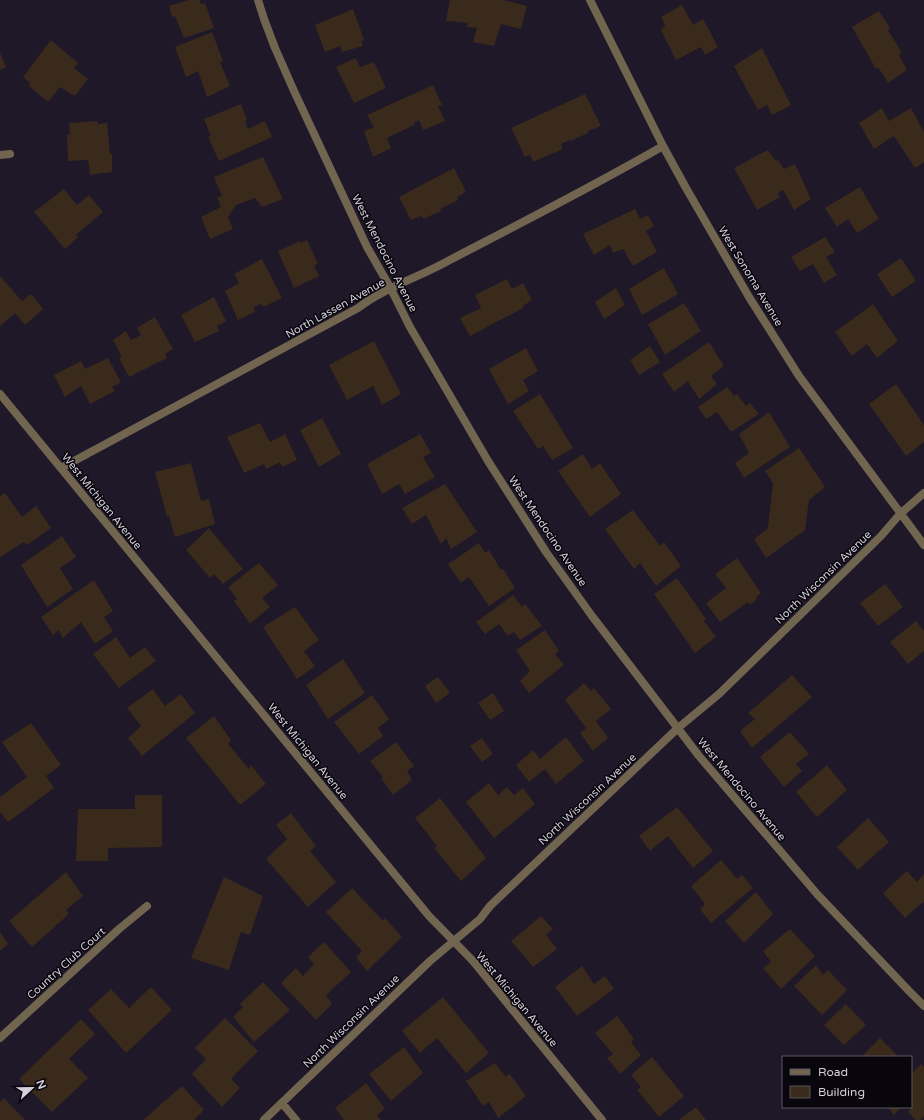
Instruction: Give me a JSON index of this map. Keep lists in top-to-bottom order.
{
  "streets": {
    "street": [
      "West Mendocino Avenue",
      "West Sonoma Avenue",
      "North Lassen Avenue",
      "West Michigan Avenue",
      "North Wisconsin Avenue",
      "Country Club Court"
    ]
  },
  "crossings": [
    ["West Mendocino Avenue", "North Lassen Avenue"],
    ["West Mendocino Avenue", "North Wisconsin Avenue"],
    ["West Sonoma Avenue", "North Lassen Avenue"],
    ["West Sonoma Avenue", "North Wisconsin Avenue"],
    ["North Lassen Avenue", "West Michigan Avenue"],
    ["West Michigan Avenue", "North Wisconsin Avenue"]
  ],
  "legend": ["Road", "Building"],
  "north": "right"
}
